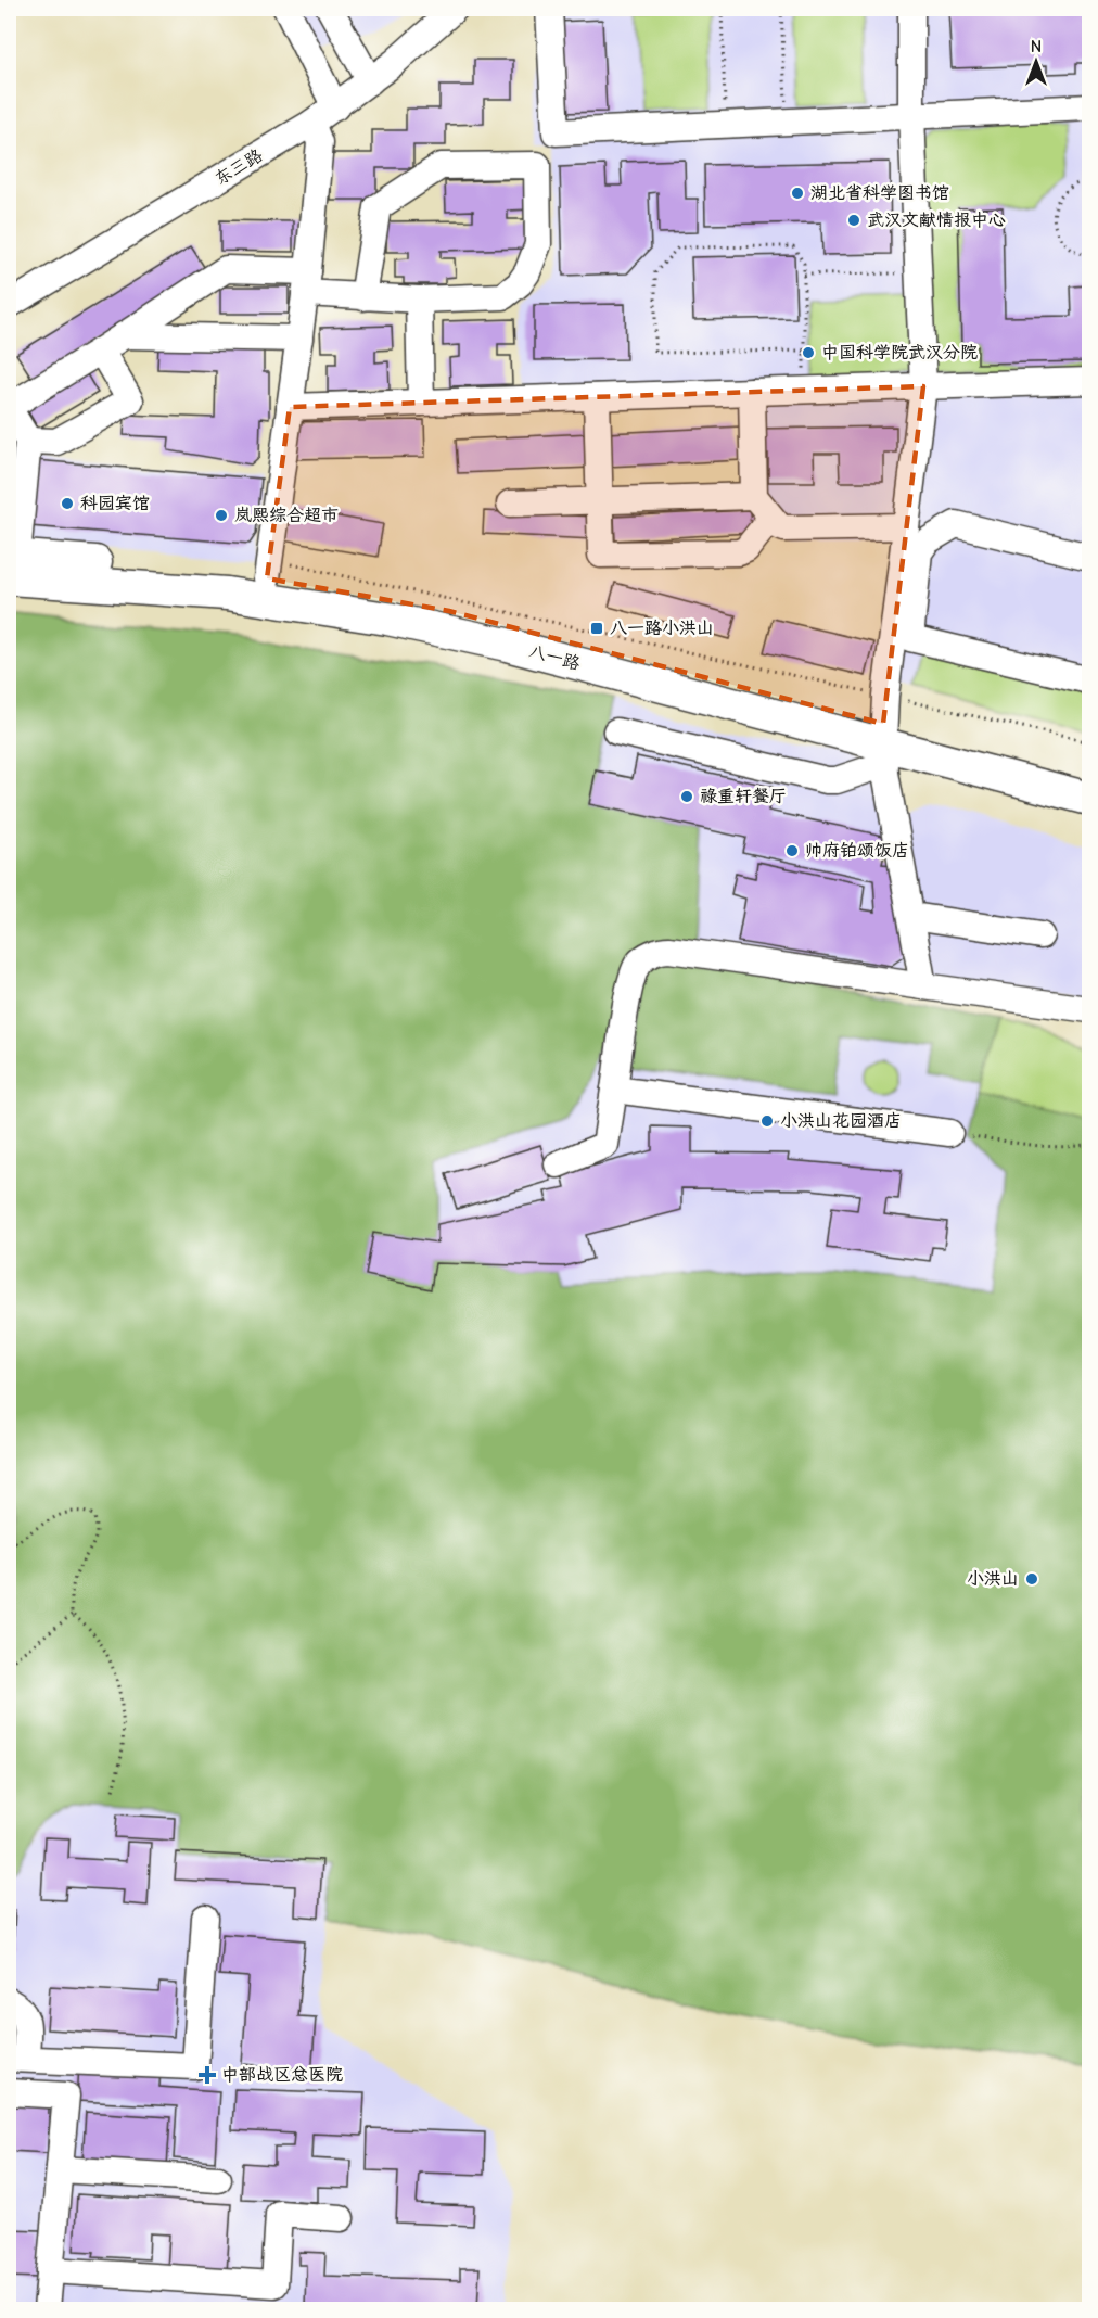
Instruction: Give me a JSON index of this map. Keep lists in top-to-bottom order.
{
  "streets": {
    "main road": ["八一路"],
    "street": ["东三路"]
  },
  "places": {
    "other": [
      "湖北省科学图书馆",
      "武汉文献情报中心",
      "中国科学院武汉分院",
      "科园宾馆",
      "岚熙综合超市",
      "禄重轩餐厅",
      "帅府铂颂饭店",
      "小洪山花园酒店",
      "小洪山"
    ],
    "transit": ["八一路小洪山"],
    "health": ["中部战区总医院"]
  },
  "north": "top"
}
